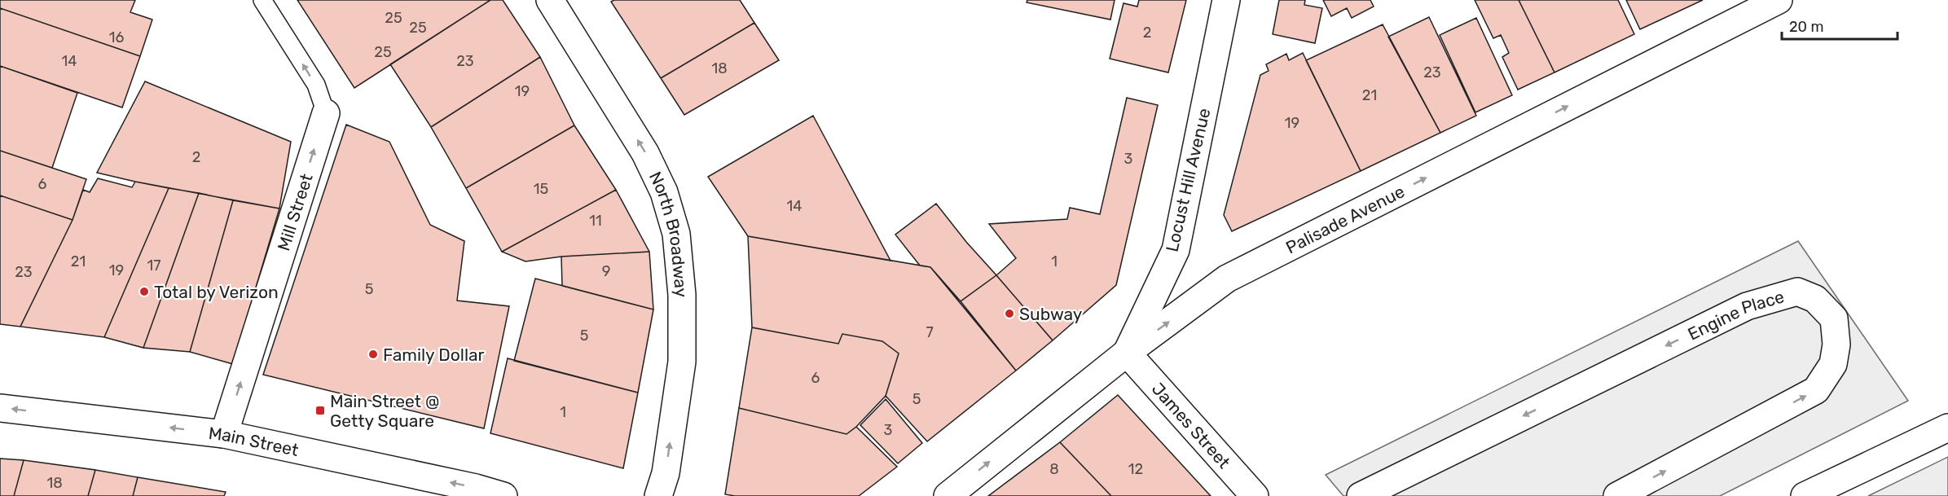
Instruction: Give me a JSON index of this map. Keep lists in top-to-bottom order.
{
  "streets": {
    "street": [
      "Locust Hill Avenue",
      "Mill Street",
      "Palisade Avenue",
      "North Broadway",
      "Engine Place",
      "James Street",
      "Main Street"
    ]
  },
  "crossings": [
    ["Locust Hill Avenue", "Palisade Avenue"],
    ["Locust Hill Avenue", "James Street"],
    ["Mill Street", "Main Street"],
    ["Palisade Avenue", "James Street"]
  ],
  "one_way": [
    "Mill Street",
    "Palisade Avenue",
    "North Broadway",
    "Main Street"
  ],
  "places": {
    "other": ["Total by Verizon", "Subway", "Family Dollar"],
    "transit": ["Main Street @ Getty Square"]
  },
  "house_numbers": [
    "25",
    "25",
    "2",
    "16",
    "25",
    "14",
    "23",
    "18",
    "23",
    "19",
    "21",
    "19",
    "2",
    "3",
    "6",
    "15",
    "14",
    "11",
    "21",
    "1",
    "17",
    "19",
    "9",
    "23",
    "5",
    "7",
    "5",
    "6",
    "5",
    "1",
    "3",
    "8",
    "12",
    "18"
  ],
  "scale_bar": "20 m"
}
